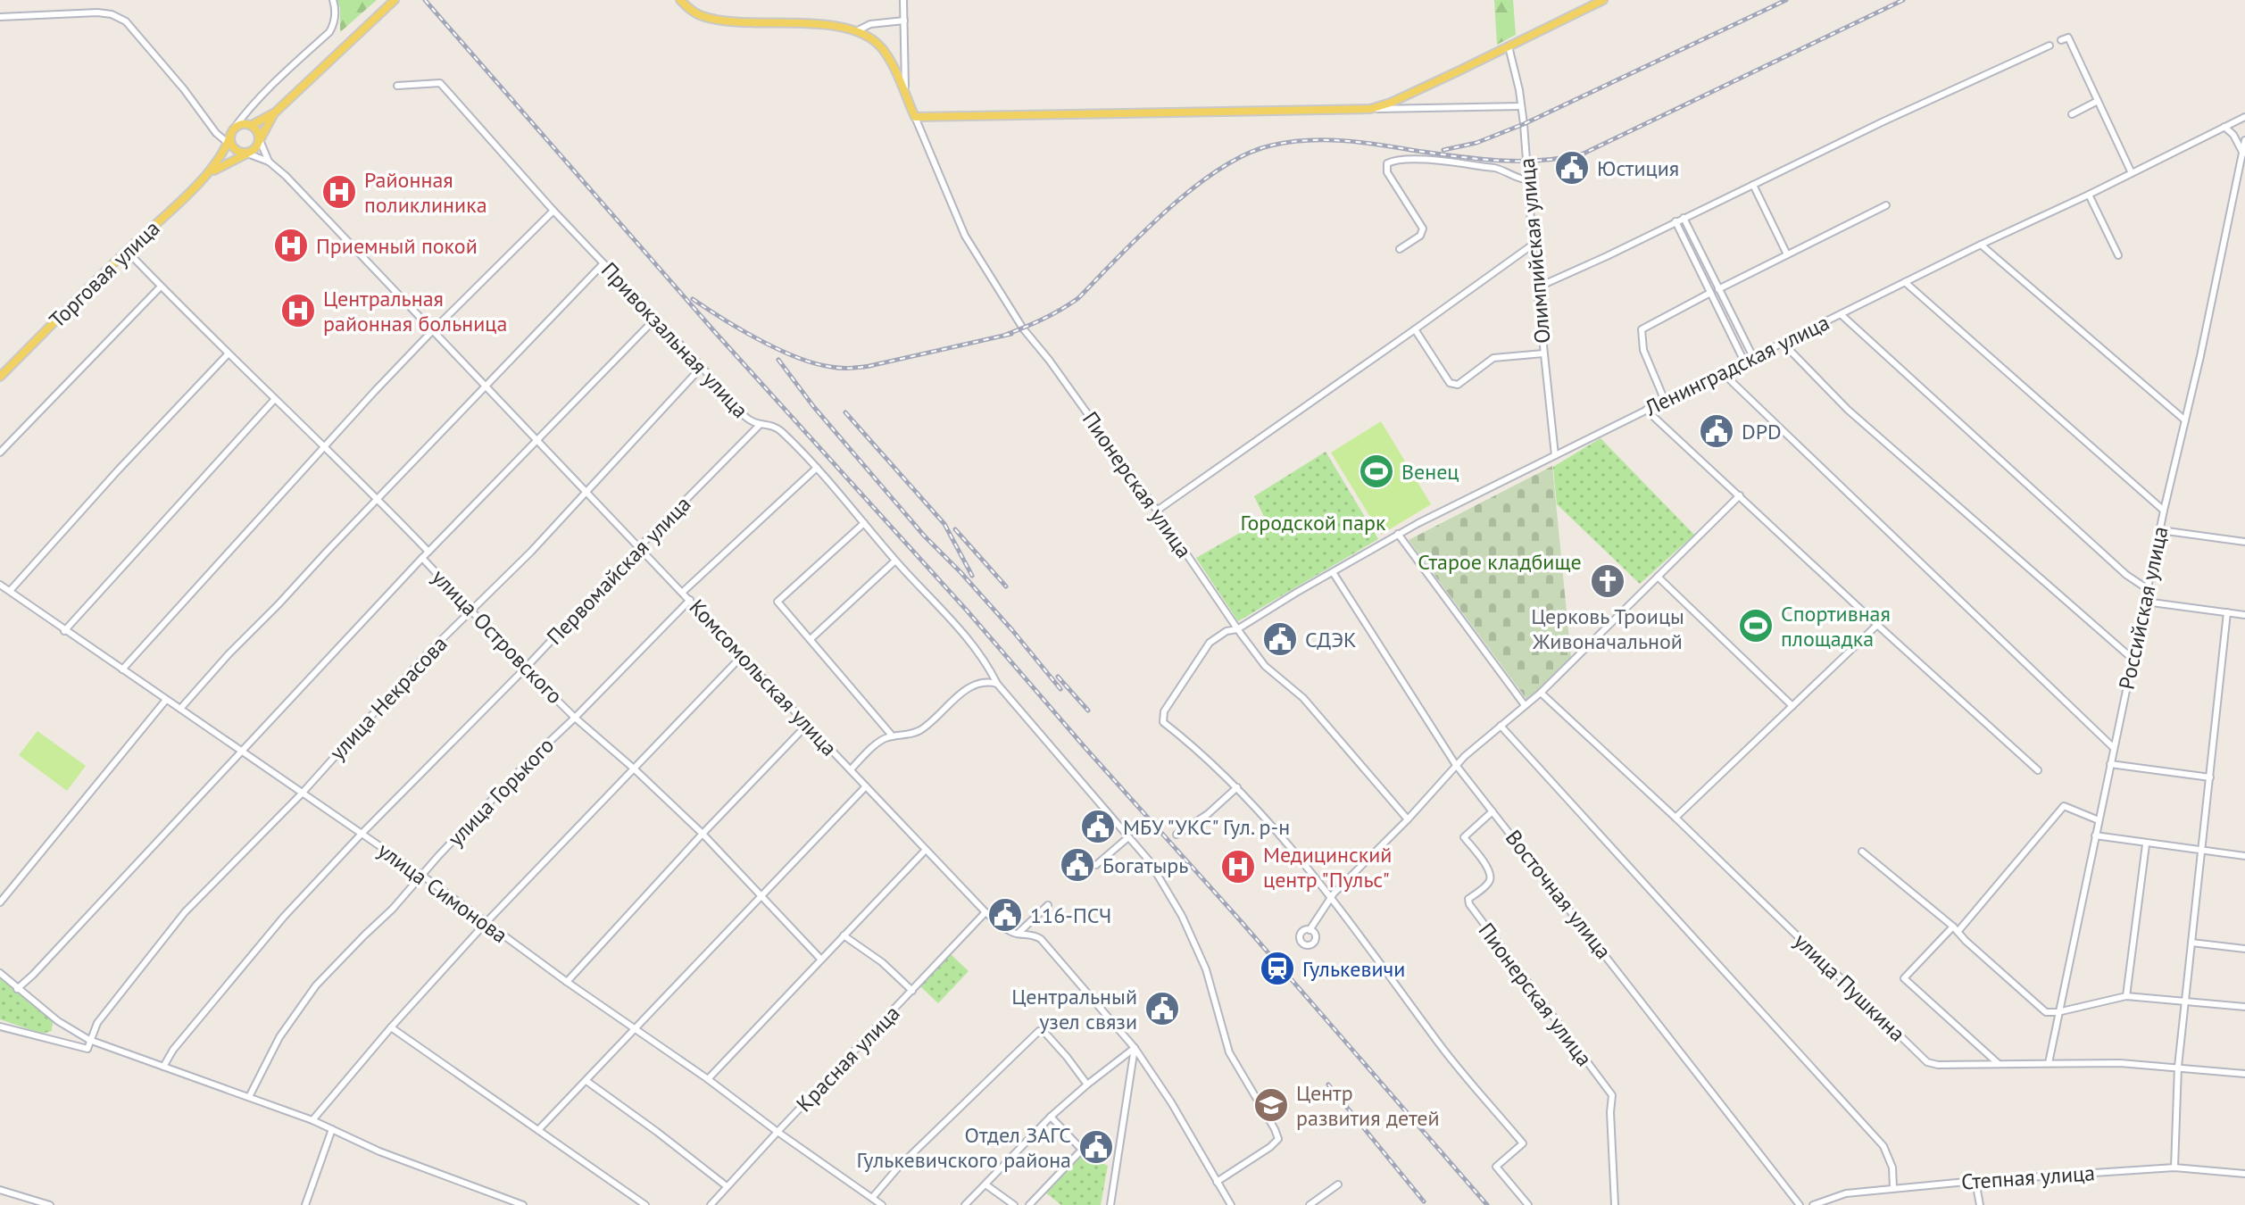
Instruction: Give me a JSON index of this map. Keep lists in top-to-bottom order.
{
  "streets": {
    "main road": ["Торговая улица"],
    "street": [
      "Олимпийская улица",
      "Привокзальная улица",
      "Ленинградская улица",
      "Пионерская улица",
      "Первомайская улица",
      "Российская улица",
      "улица Островского",
      "Комсомольская улица",
      "улица Некрасова",
      "улица Горького",
      "улица Симонова",
      "Восточная улица",
      "улица Пушкина",
      "Красная улица",
      "Степная улица"
    ]
  },
  "crossings": [
    ["Олимпийская улица", "Ленинградская улица"],
    ["Торговая улица", "улица Островского"],
    ["Торговая улица", "Комсомольская улица"],
    ["Привокзальная улица", "Первомайская улица"],
    ["Привокзальная улица", "Комсомольская улица"],
    ["Привокзальная улица", "улица Некрасова"],
    ["Ленинградская улица", "Пионерская улица"],
    ["Ленинградская улица", "Восточная улица"],
    ["Пионерская улица", "Восточная улица"],
    ["Первомайская улица", "улица Островского"],
    ["Первомайская улица", "Комсомольская улица"],
    ["Первомайская улица", "улица Симонова"],
    ["Российская улица", "улица Пушкина"],
    ["улица Островского", "улица Некрасова"],
    ["улица Островского", "улица Горького"],
    ["Комсомольская улица", "улица Некрасова"],
    ["Комсомольская улица", "улица Горького"],
    ["Комсомольская улица", "Красная улица"],
    ["улица Некрасова", "улица Симонова"],
    ["улица Горького", "улица Симонова"],
    ["улица Симонова", "Красная улица"]
  ],
  "parks": ["Городской парк", "Старое кладбище"],
  "places": {
    "public building": [
      "Юстиция",
      "DPD",
      "СДЭК",
      "МБУ \"УКС\" Гул. р-н",
      "Богатырь",
      "116-ПСЧ",
      "Центральный узел связи",
      "Отдел ЗАГС Гулькевичского района"
    ],
    "hospital": [
      "Районная поликлиника",
      "Приемный покой",
      "Центральная районная больница",
      "Медицинский центр \"Пульс\""
    ],
    "sports": ["Венец", "Спортивная площадка"],
    "church": ["Церковь Троицы Живоначальной"],
    "station": ["Гулькевичи"],
    "school or university": ["Центр развития детей"]
  }
}
